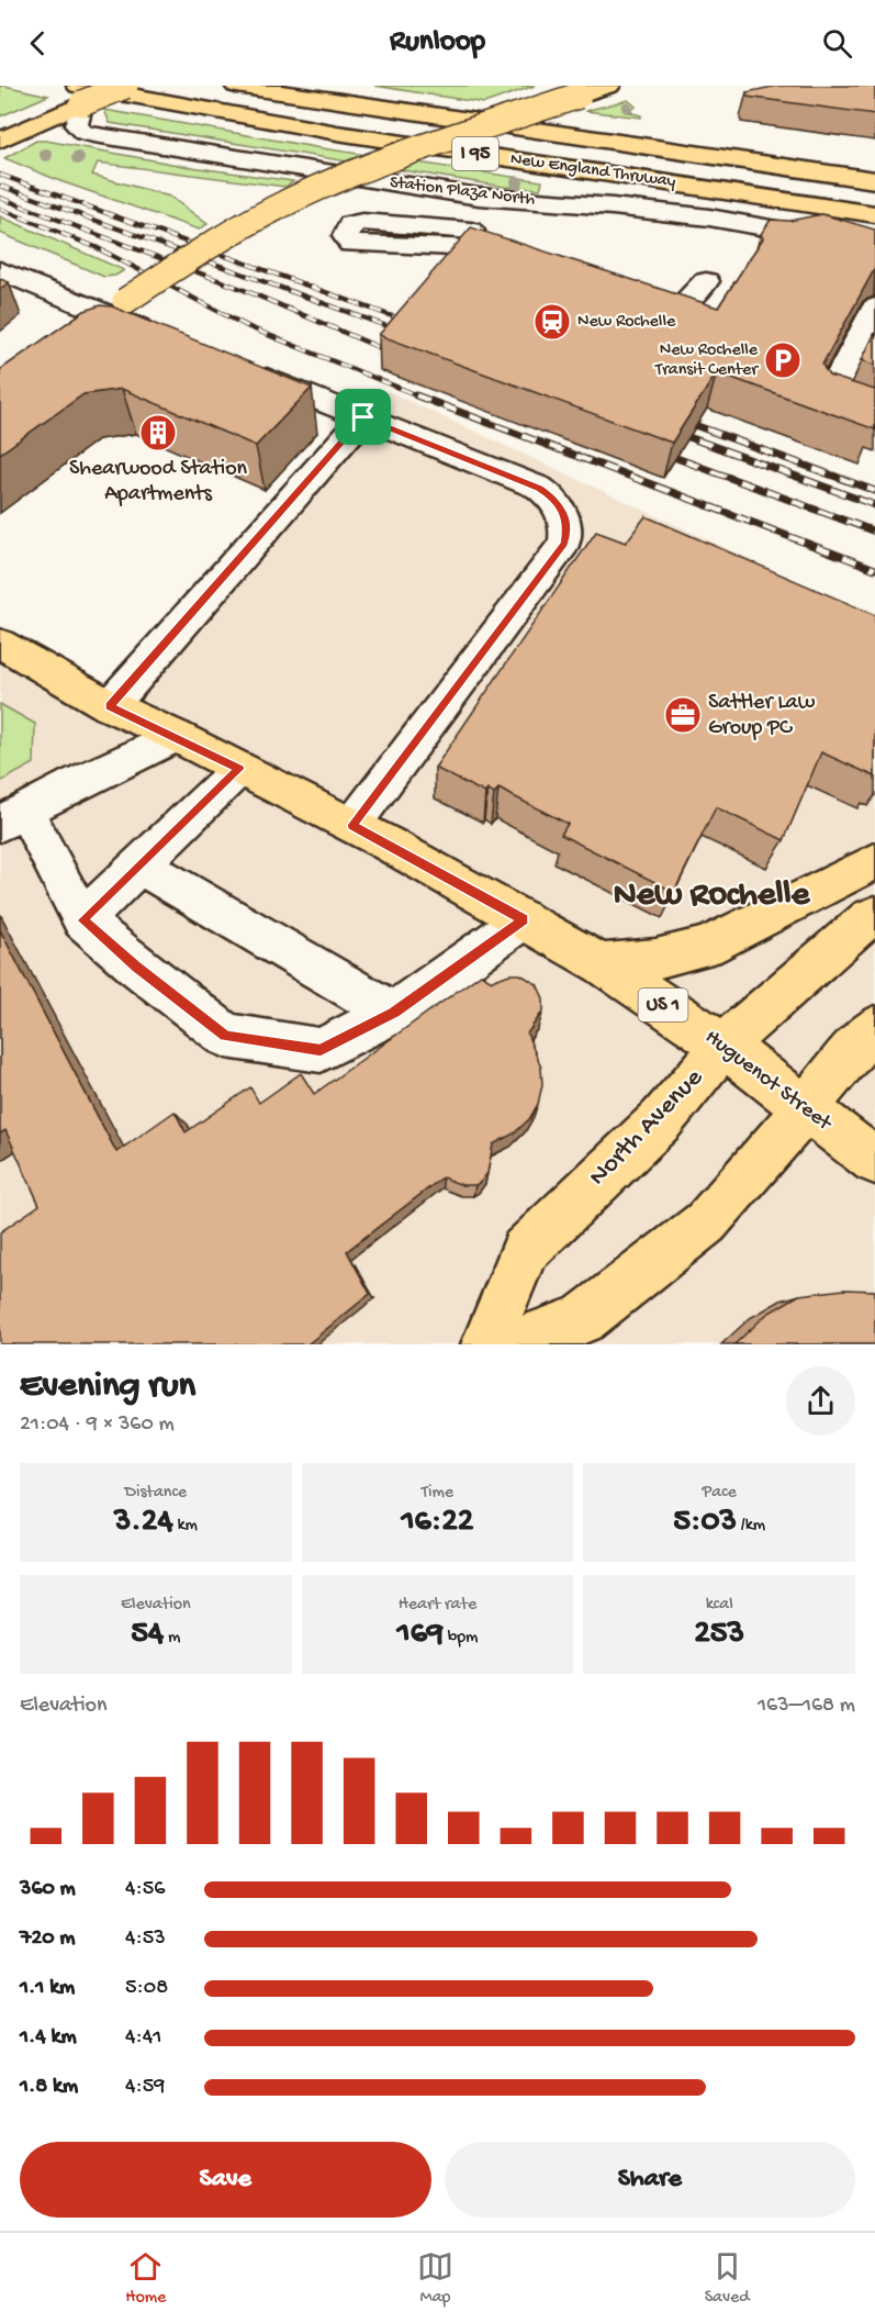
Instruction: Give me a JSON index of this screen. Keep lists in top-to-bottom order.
{
  "streets": {
    "main road": [
      "I 95",
      "New England Thruway",
      "US 1",
      "Huguenot Street",
      "North Avenue"
    ],
    "street": ["Station Plaza North"]
  },
  "crossings": [
    ["New England Thruway", "Station Plaza North"],
    ["Huguenot Street", "North Avenue"]
  ],
  "districts": ["New Rochelle"],
  "places": {
    "station": ["New Rochelle"],
    "parking": ["New Rochelle Transit Center"],
    "building": ["Shearwood Station Apartments"],
    "office": ["Sattler Law Group PC"]
  },
  "page": {
    "header": "Runloop",
    "heading": ["Evening run", "21:04 · 9 × 360 m"],
    "stats": [
      ["Distance", "3.24 km"],
      ["Time", "16:22"],
      ["Pace", "5:03 /km"],
      ["Elevation", "54 m"],
      ["Heart rate", "169 bpm"],
      ["kcal", "253"]
    ],
    "chart": ["Elevation", "163–168 m"],
    "list": [
      {
        "name": "360 m",
        "note": "4:56"
      },
      {
        "name": "720 m",
        "note": "4:53"
      },
      {
        "name": "1.1 km",
        "note": "5:08"
      },
      {
        "name": "1.4 km",
        "note": "4:41"
      },
      {
        "name": "1.8 km",
        "note": "4:59"
      }
    ],
    "buttons": ["Save", "Share"],
    "tabs": ["Home", "Map", "Saved"]
  }
}
